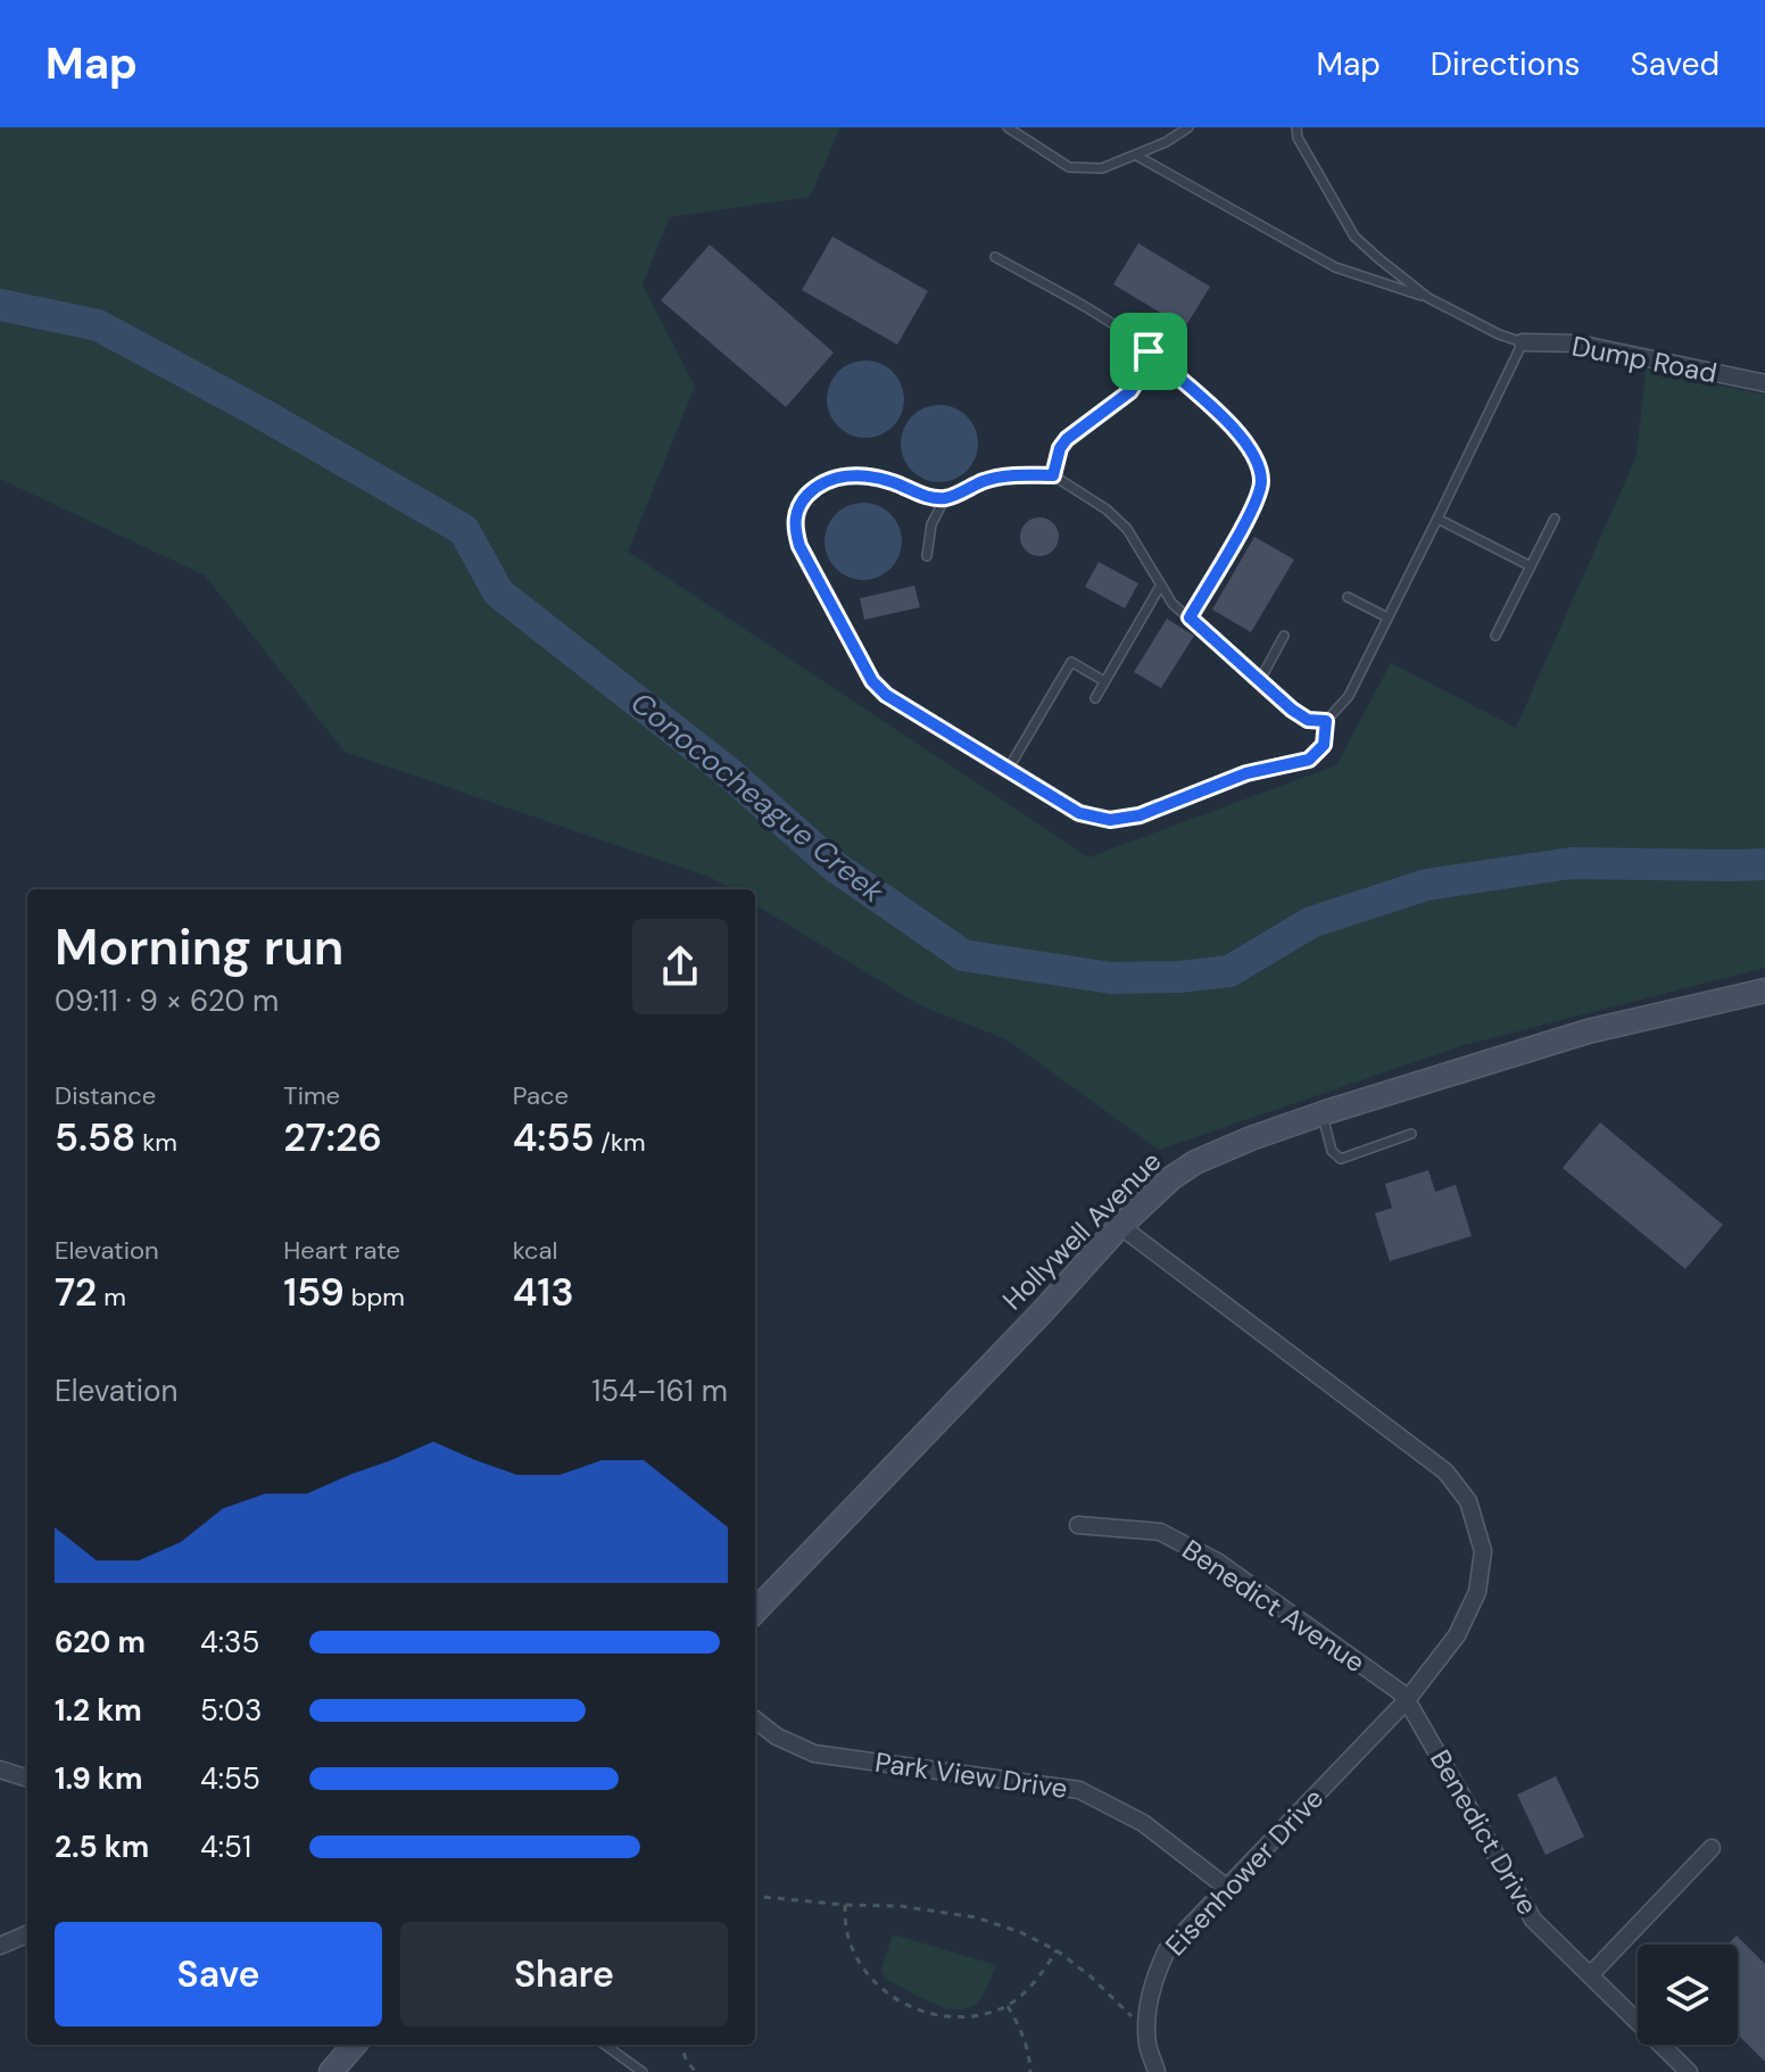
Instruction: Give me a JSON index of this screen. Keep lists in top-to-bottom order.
{
  "streets": {
    "street": [
      "Dump Road",
      "Hollywell Avenue",
      "Benedict Avenue",
      "Park View Drive",
      "Benedict Drive",
      "Eisenhower Drive"
    ]
  },
  "crossings": [
    ["Hollywell Avenue", "Eisenhower Drive"],
    ["Benedict Avenue", "Benedict Drive"],
    ["Benedict Avenue", "Eisenhower Drive"],
    ["Park View Drive", "Eisenhower Drive"],
    ["Benedict Drive", "Eisenhower Drive"]
  ],
  "water": ["Conococheague Creek"],
  "page": {
    "header": "Map",
    "nav": ["Map", "Directions", "Saved"],
    "heading": ["Morning run", "09:11 · 9 × 620 m"],
    "stats": [
      ["Distance", "5.58 km"],
      ["Time", "27:26"],
      ["Pace", "4:55 /km"],
      ["Elevation", "72 m"],
      ["Heart rate", "159 bpm"],
      ["kcal", "413"]
    ],
    "chart": ["Elevation", "154–161 m"],
    "list": [
      {
        "name": "620 m",
        "note": "4:35"
      },
      {
        "name": "1.2 km",
        "note": "5:03"
      },
      {
        "name": "1.9 km",
        "note": "4:55"
      },
      {
        "name": "2.5 km",
        "note": "4:51"
      }
    ],
    "buttons": ["Save", "Share"]
  }
}
